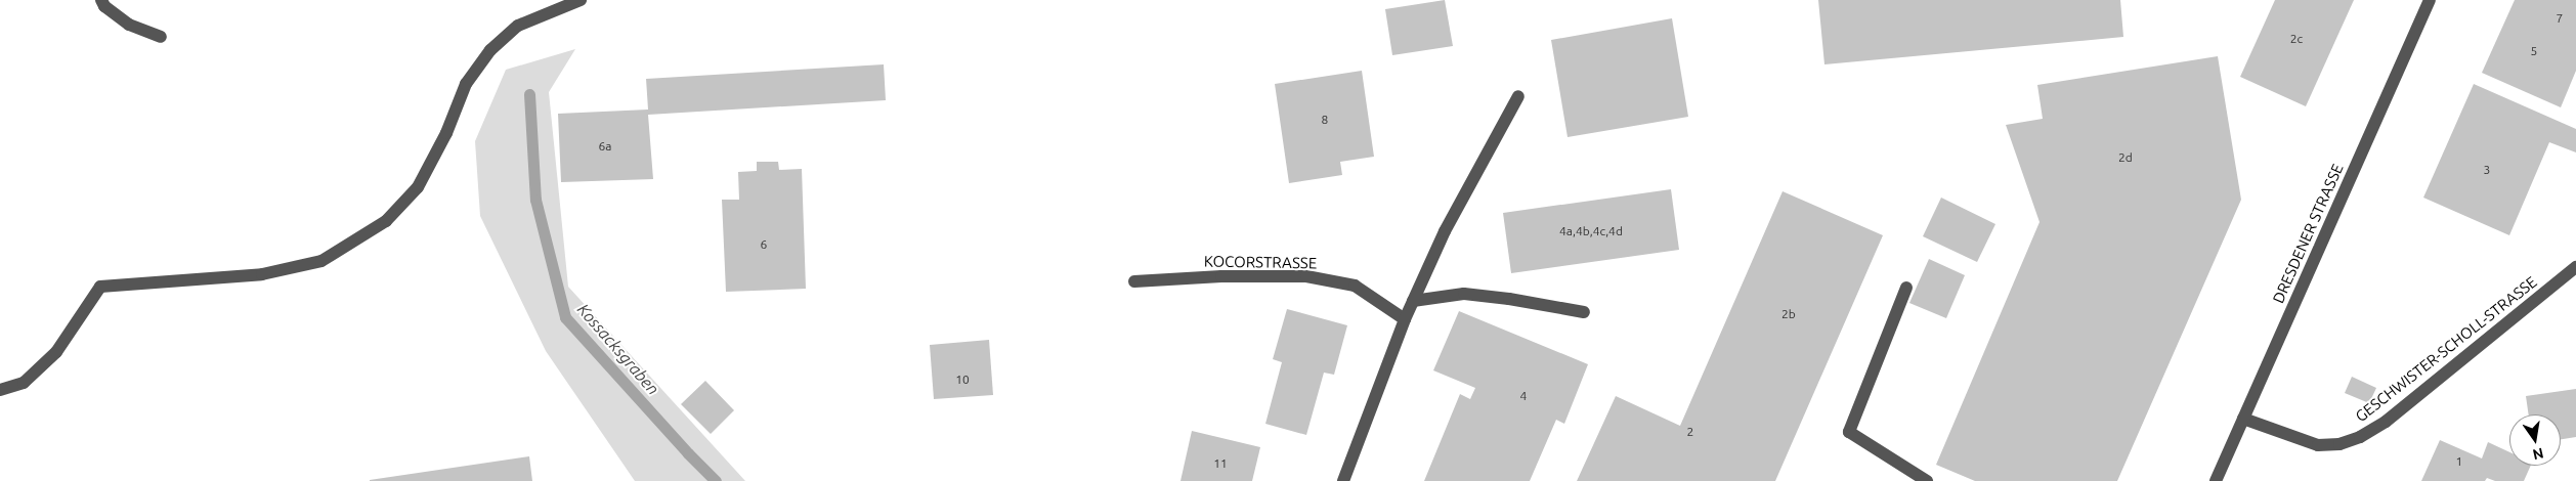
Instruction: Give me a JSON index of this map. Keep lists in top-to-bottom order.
{
  "streets": {
    "street": ["DRESDENER STRASSE", "KOCORSTRASSE", "GESCHWISTER-SCHOLL-STRASSE"]
  },
  "crossings": [
    ["DRESDENER STRASSE", "GESCHWISTER-SCHOLL-STRASSE"]
  ],
  "water": ["Kossacksgraben"],
  "house_numbers": [
    "7",
    "2c",
    "5",
    "8",
    "6a",
    "2d",
    "3",
    "4a,4b,4c,4d",
    "6",
    "2b",
    "10",
    "4",
    "2",
    "1",
    "11"
  ],
  "north": "bottom"
}
